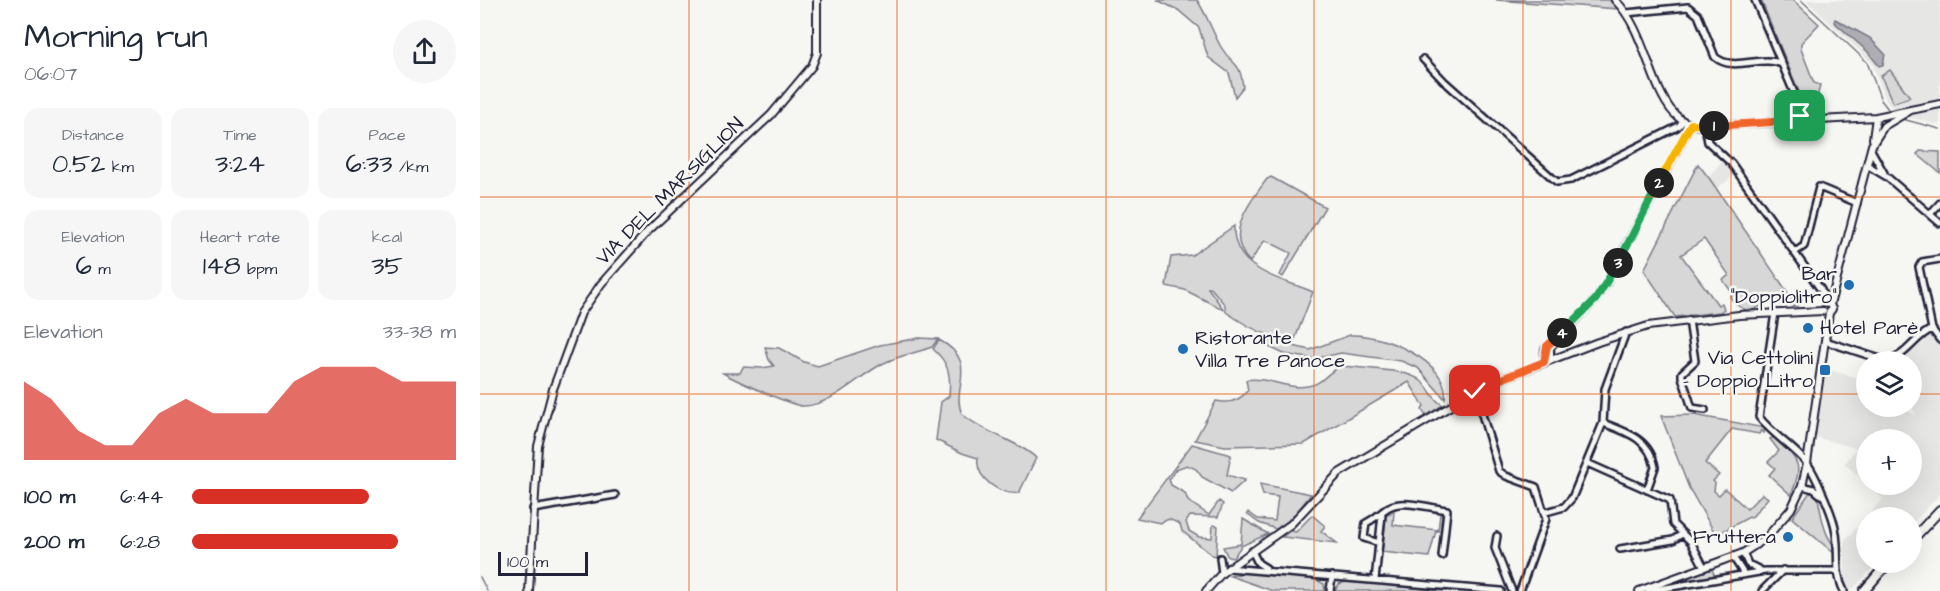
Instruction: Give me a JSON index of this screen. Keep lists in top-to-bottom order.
{
  "streets": {
    "street": ["VIA DEL MARSIGLION"]
  },
  "places": {
    "other": [
      "Bar \"Doppiolitro\"",
      "Hotel Parè",
      "Ristorante Villa Tre Panoce",
      "Fruttera"
    ],
    "transit": ["Via Cettolini - Doppio Litro"]
  },
  "scale_bar": "100 m",
  "page": {
    "heading": ["Morning run", "06:07"],
    "stats": [
      ["Distance", "0.52 km"],
      ["Time", "3:24"],
      ["Pace", "6:33 /km"],
      ["Elevation", "6 m"],
      ["Heart rate", "148 bpm"],
      ["kcal", "35"]
    ],
    "pins": [
      "1",
      "2",
      "3",
      "4"
    ],
    "chart": ["Elevation", "33–38 m"],
    "map_buttons": ["+", "−"],
    "list": [
      {
        "name": "100 m",
        "note": "6:44"
      },
      {
        "name": "200 m",
        "note": "6:28"
      }
    ],
    "scale": "100 m"
  }
}
